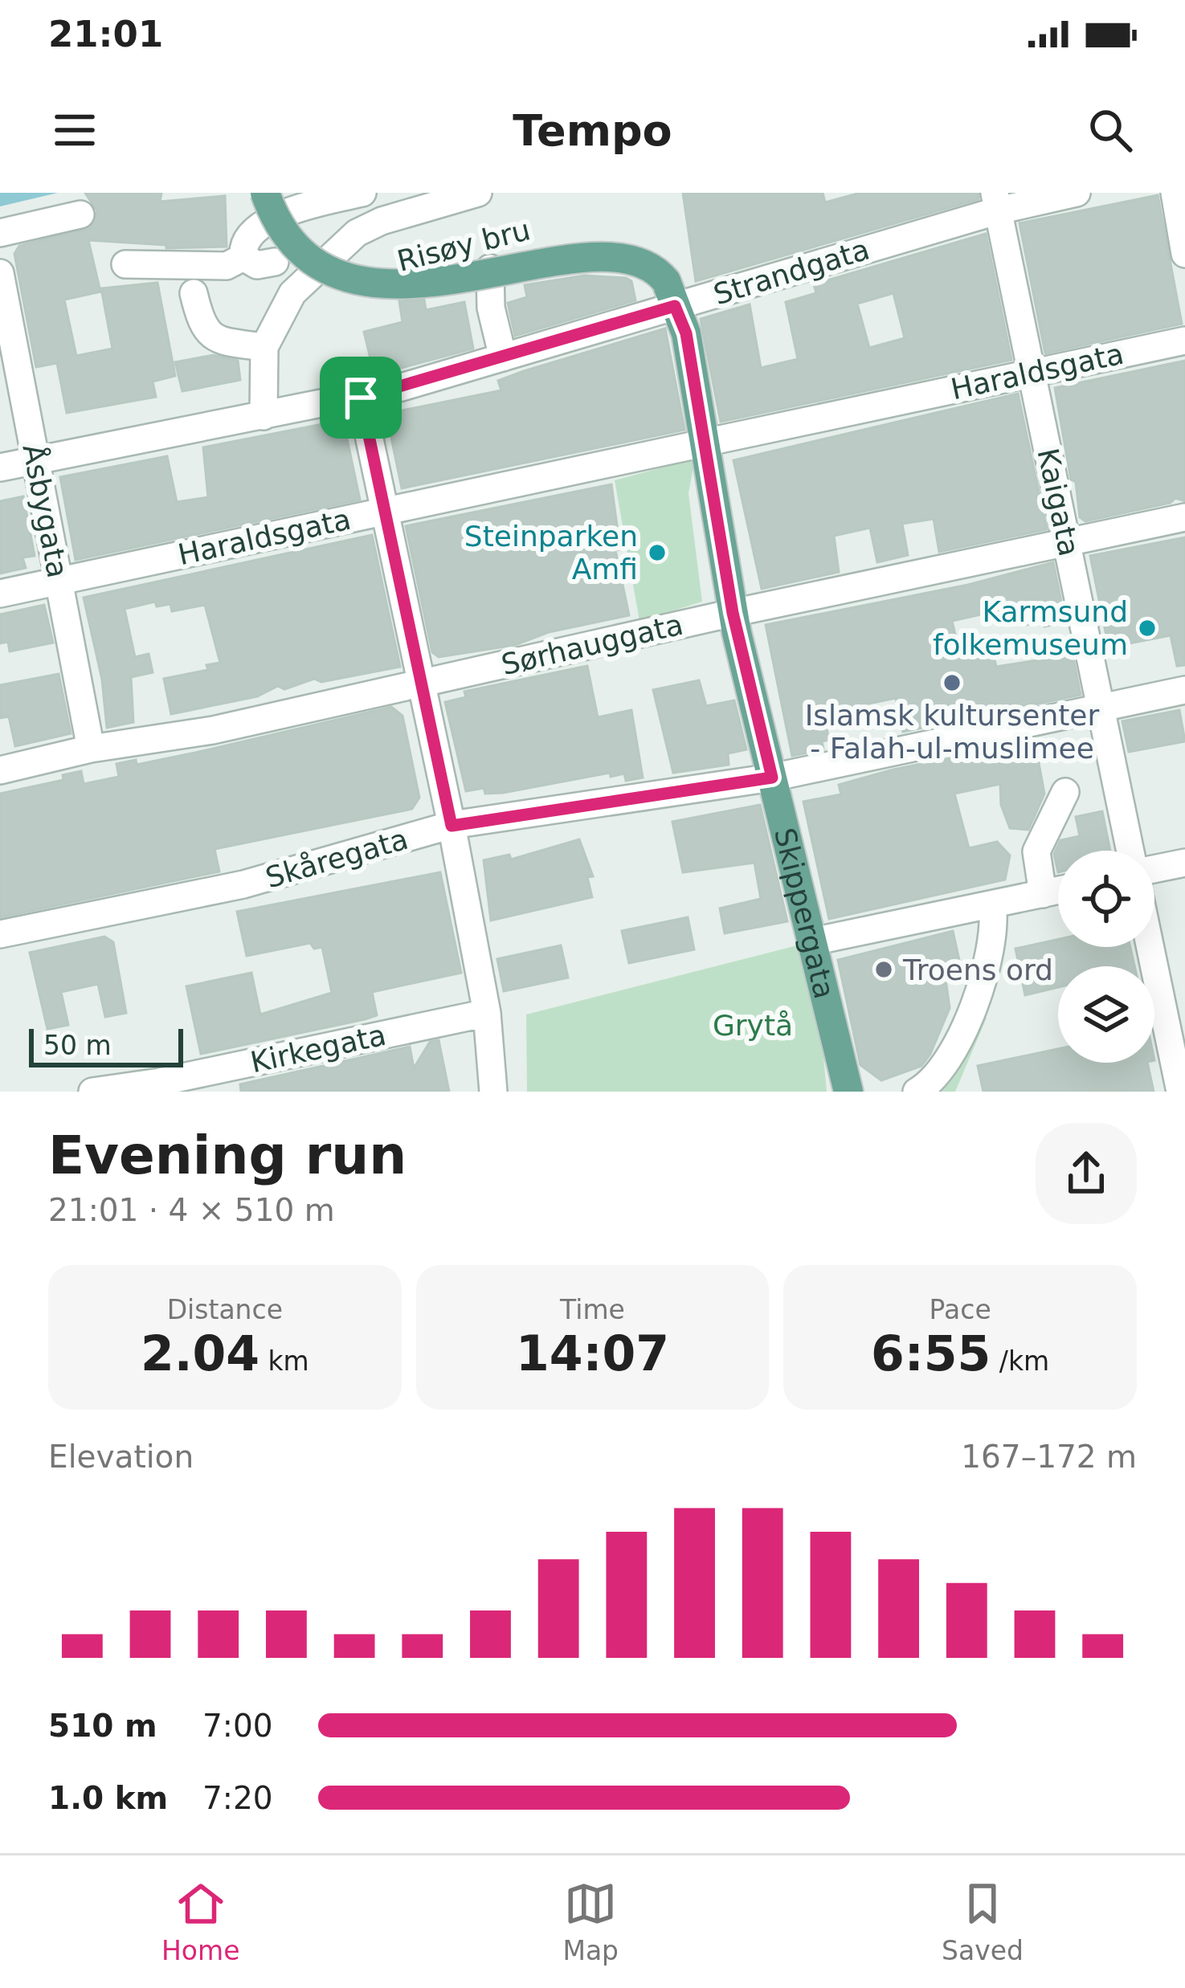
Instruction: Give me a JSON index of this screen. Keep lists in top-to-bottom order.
{
  "streets": {
    "main road": ["Risøy bru", "Skippergata"],
    "street": [
      "Strandgata",
      "Haraldsgata",
      "Kaigata",
      "Åsbygata",
      "Sørhauggata",
      "Skåregata",
      "Kirkegata"
    ]
  },
  "crossings": [
    ["Strandgata", "Kaigata"],
    ["Strandgata", "Åsbygata"],
    ["Strandgata", "Skippergata"],
    ["Haraldsgata", "Kaigata"],
    ["Haraldsgata", "Åsbygata"],
    ["Kaigata", "Sørhauggata"],
    ["Kaigata", "Skåregata"],
    ["Åsbygata", "Sørhauggata"],
    ["Sørhauggata", "Skippergata"],
    ["Skåregata", "Skippergata"]
  ],
  "parks": ["Grytå"],
  "places": [
    "Steinparken Amfi",
    "Karmsund folkemuseum",
    "Islamsk kultursenter - Falah-ul-muslimee",
    "Troens ord"
  ],
  "scale_bar": "50 m",
  "page": {
    "status": "21:01",
    "header": "Tempo",
    "scale": "50 m",
    "heading": ["Evening run", "21:01 · 4 × 510 m"],
    "stats": [
      ["Distance", "2.04 km"],
      ["Time", "14:07"],
      ["Pace", "6:55 /km"]
    ],
    "chart": ["Elevation", "167–172 m"],
    "list": [
      {
        "name": "510 m",
        "note": "7:00"
      },
      {
        "name": "1.0 km",
        "note": "7:20"
      }
    ],
    "tabs": ["Home", "Map", "Saved"]
  }
}
